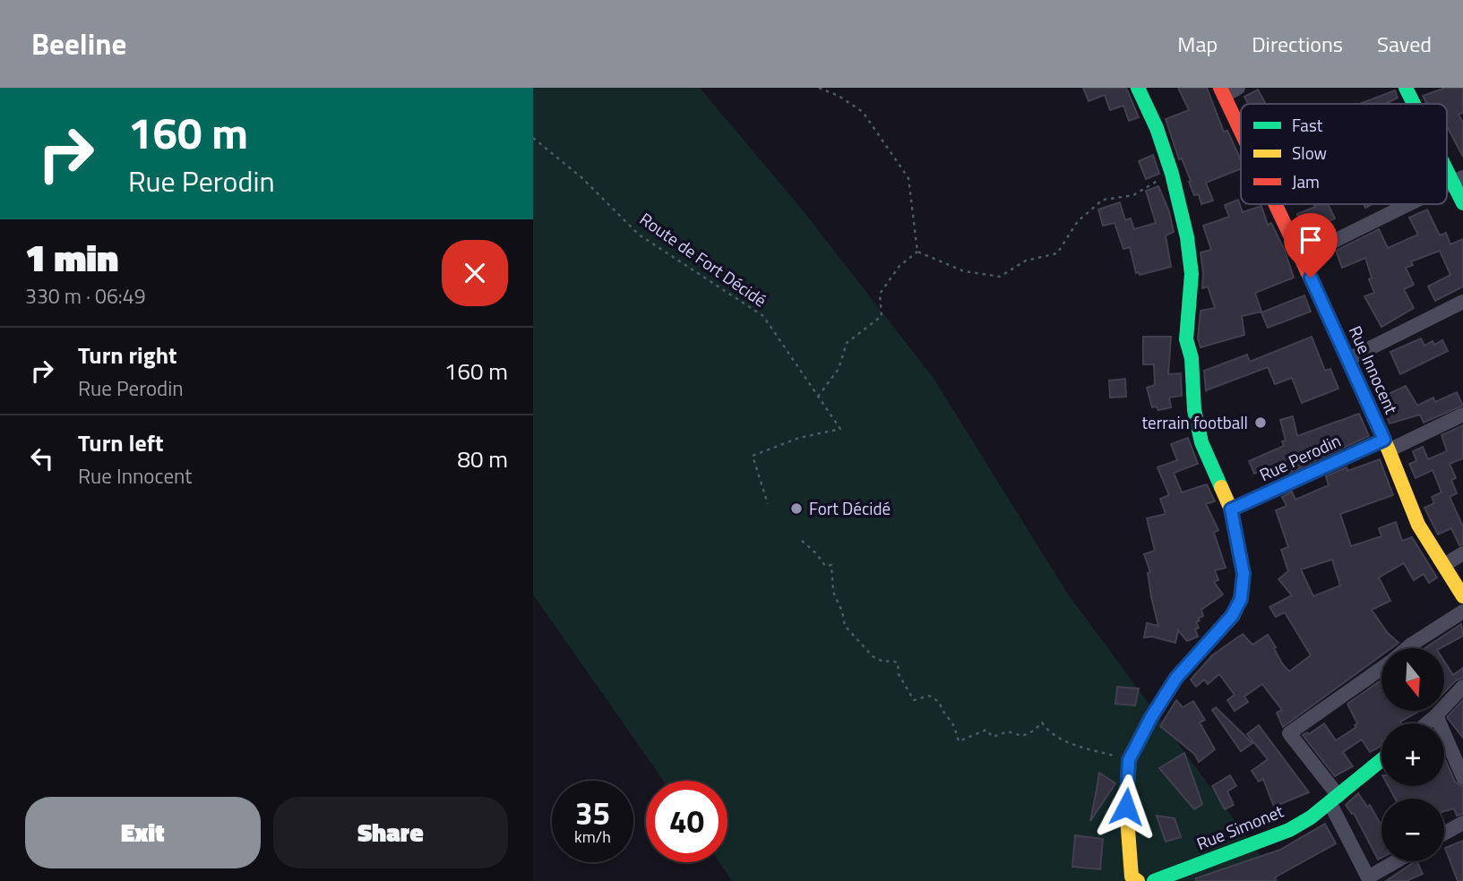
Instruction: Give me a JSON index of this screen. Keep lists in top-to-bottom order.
{
  "streets": {
    "street": ["Rue Innocent", "Rue Perodin", "Rue Simonet"],
    "path": ["Route de Fort Décidé"]
  },
  "crossings": [
    ["Rue Innocent", "Rue Perodin"]
  ],
  "places": ["terrain football", "Fort Décidé"],
  "legend": ["Fast", "Slow", "Jam"],
  "north": "bottom",
  "page": {
    "header": "Beeline",
    "nav": ["Map", "Directions", "Saved"],
    "turn": ["160 m", "Rue Perodin"],
    "heading": ["1 min", "330 m · 06:49"],
    "list": [
      {
        "name": "Turn right",
        "note": "Rue Perodin",
        "value": "160 m"
      },
      {
        "name": "Turn left",
        "note": "Rue Innocent",
        "value": "80 m"
      }
    ],
    "map_buttons": ["+", "−"],
    "speed": "35 km/h",
    "limit": "40",
    "buttons": ["Exit", "Share"]
  }
}
